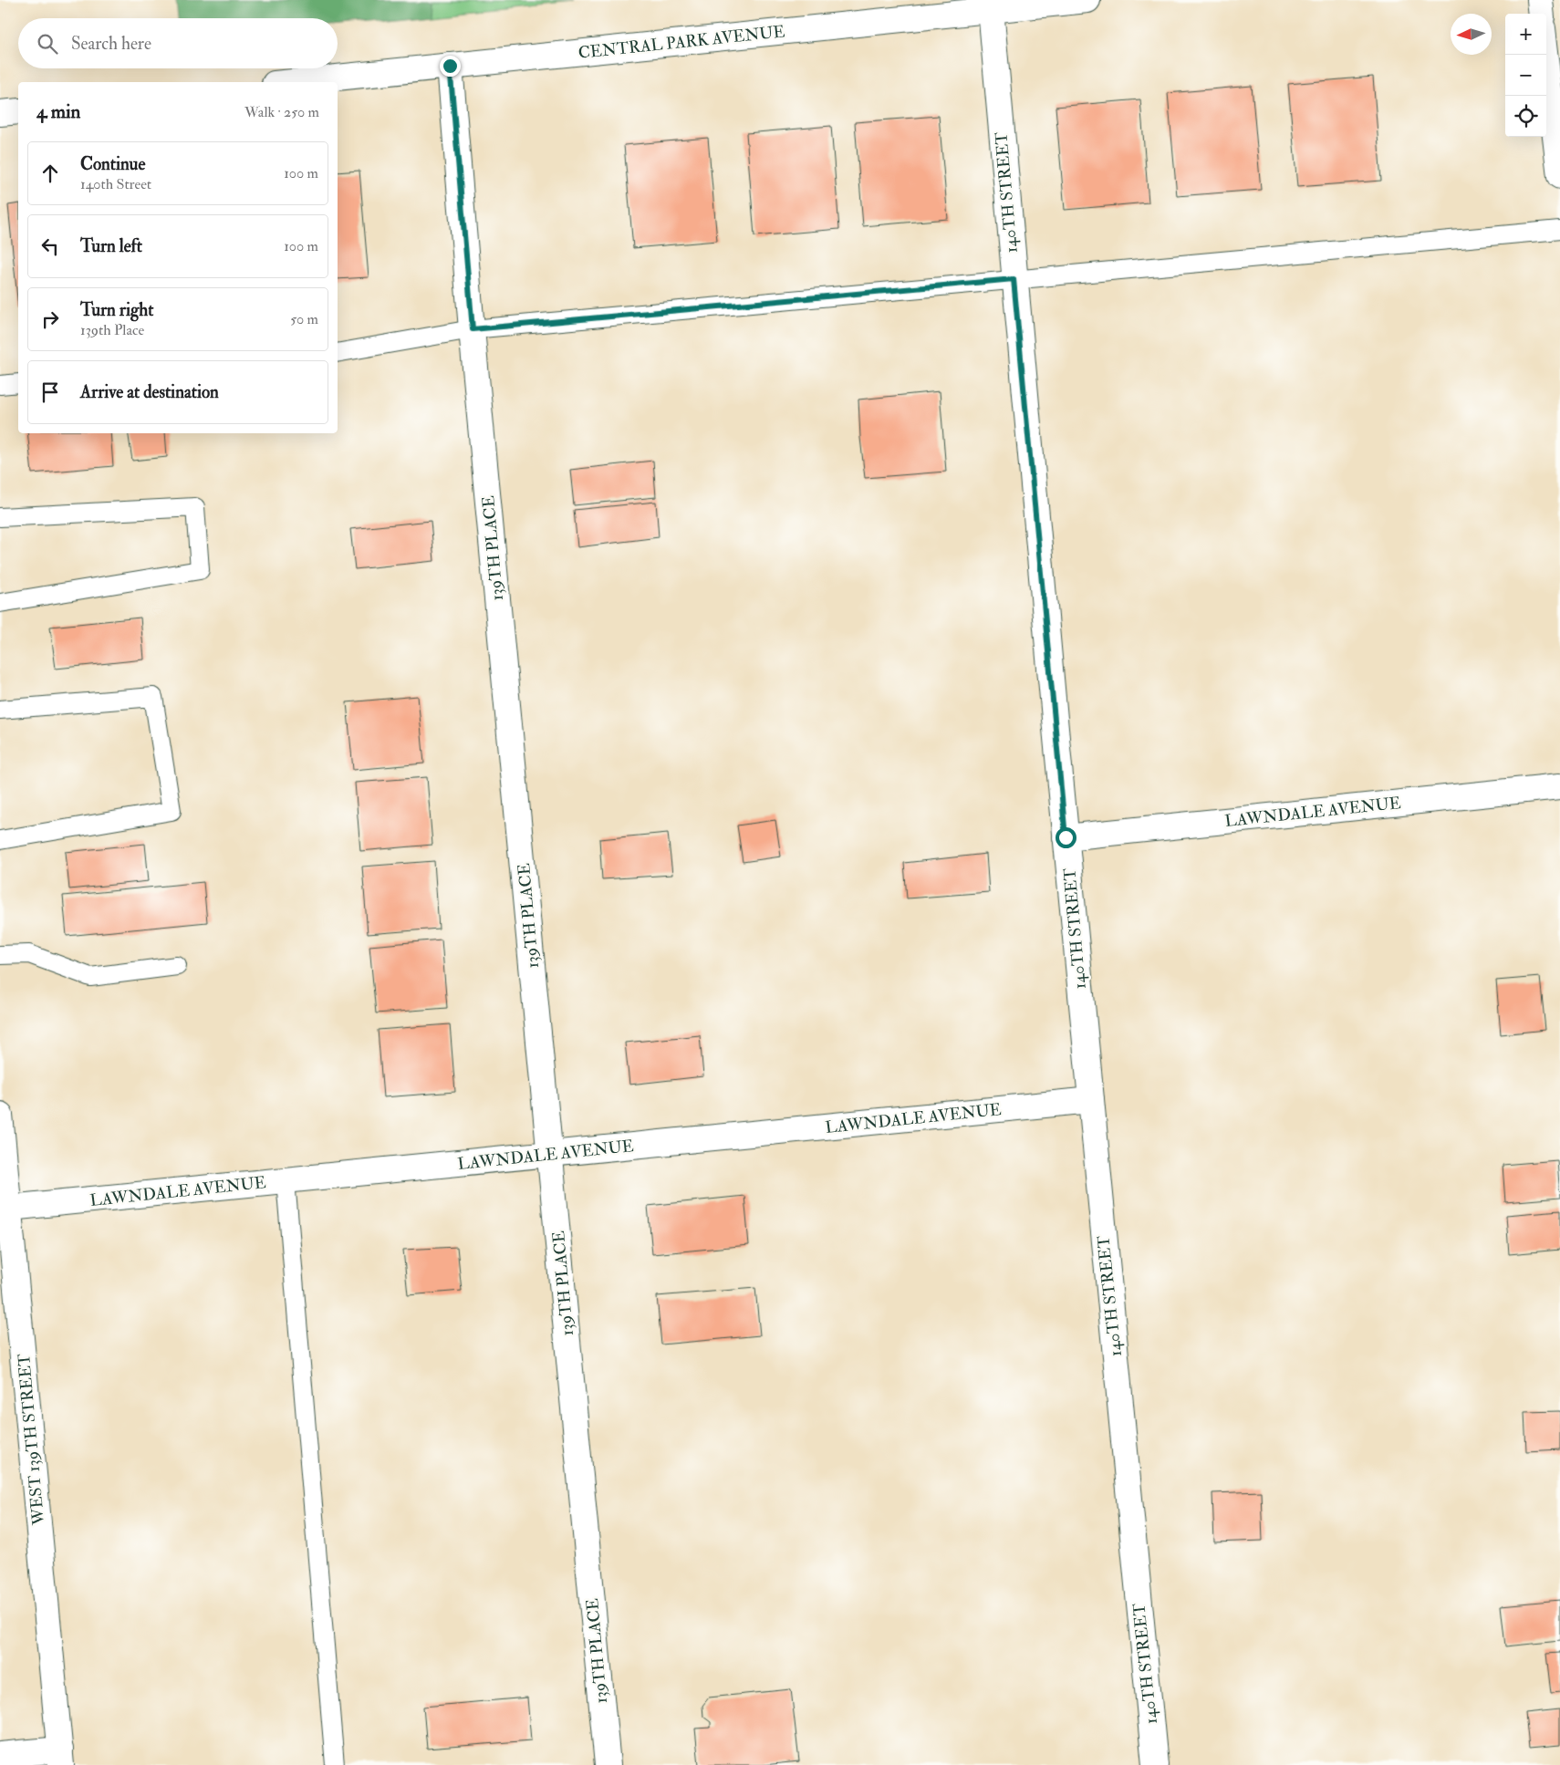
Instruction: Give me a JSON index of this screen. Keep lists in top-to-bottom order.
{
  "streets": {
    "street": [
      "CENTRAL PARK AVENUE",
      "140TH STREET",
      "139TH PLACE",
      "LAWNDALE AVENUE",
      "WEST 139TH STREET"
    ]
  },
  "crossings": [
    ["CENTRAL PARK AVENUE", "140TH STREET"],
    ["CENTRAL PARK AVENUE", "139TH PLACE"],
    ["140TH STREET", "LAWNDALE AVENUE"],
    ["139TH PLACE", "LAWNDALE AVENUE"],
    ["LAWNDALE AVENUE", "WEST 139TH STREET"]
  ],
  "north": "left",
  "page": {
    "map_buttons": ["+", "−"],
    "search": "Search here",
    "heading": ["4 min", "Walk · 250 m"],
    "list": [
      ["Continue", "140th Street", "100 m"],
      ["Turn left", "100 m"],
      ["Turn right", "139th Place", "50 m"],
      "Arrive at destination"
    ]
  }
}
